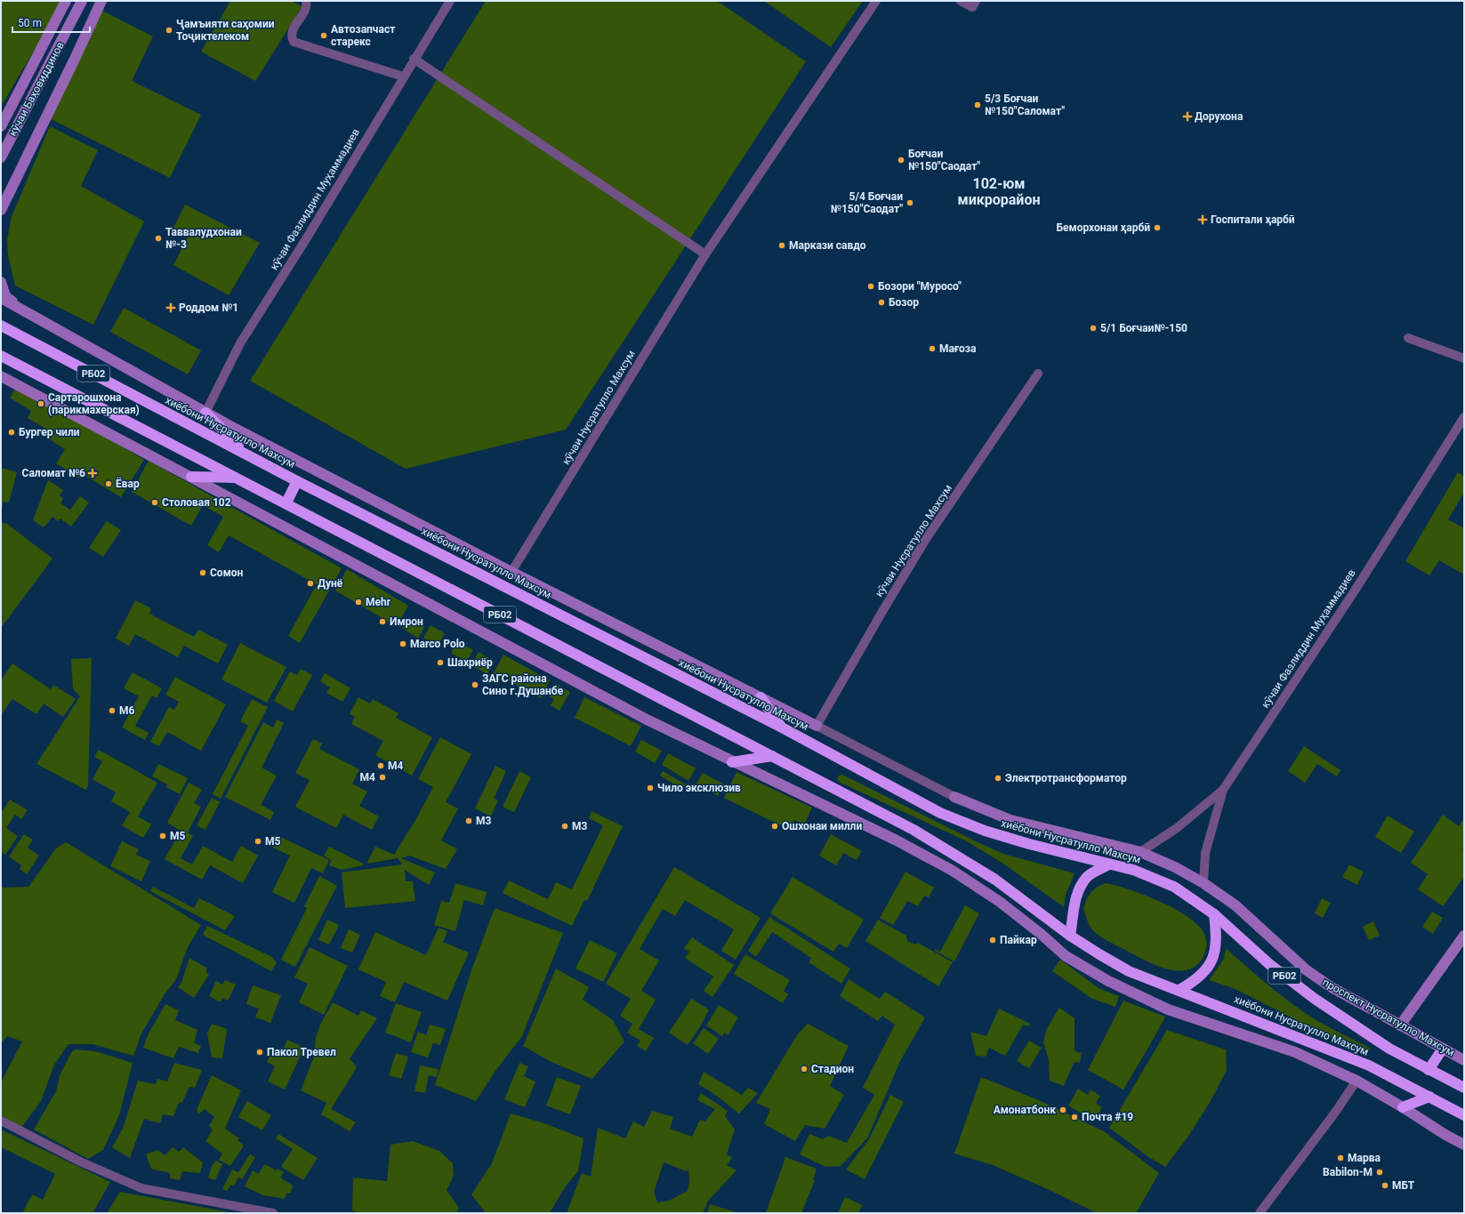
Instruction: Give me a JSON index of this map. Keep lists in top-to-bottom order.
{
  "streets": {
    "highway": ["РБ02", "хиёбони Нусратулло Махсум"],
    "street": [
      "кӯчаи Баҳовиддинов",
      "кӯчаи Фазлиддин Муҳаммадиев",
      "кӯчаи Нусратулло Махсум",
      "проспект Нусратулло Махсум"
    ]
  },
  "crossings": [
    ["кӯчаи Фазлиддин Муҳаммадиев", "проспект Нусратулло Махсум"]
  ],
  "districts": ["102-юм микрорайон"],
  "places": {
    "other": [
      "Ҷамъияти саҳомии Тоҷиктелеком",
      "Автозапчаст старекс",
      "5/3 Боғчаи №150\"Саломат\"",
      "Боғчаи №150\"Саодат\"",
      "5/4 Боғчаи №150\"Саодат\"",
      "Беморхонаи ҳарбӣ",
      "Таввалудхонаи №-3",
      "Маркази савдо",
      "Бозори \"Муросо\"",
      "Бозор",
      "5/1 Боғчаи№-150",
      "Мағоза",
      "Сартарошхона (парикмахерская)",
      "Бургер чили",
      "Ёвар",
      "Столовая 102",
      "Сомон",
      "Дунё",
      "Mehr",
      "Имрон",
      "Marco Polo",
      "Шахриёр",
      "ЗАГС района Сино г.Душанбе",
      "М6",
      "М4",
      "M4",
      "Электротрансформатор",
      "Чило эксклюзив",
      "М3",
      "M3",
      "Ошхонаи милли",
      "М5",
      "M5",
      "Пайкар",
      "Пакол Тревел",
      "Стадион",
      "Амонатбонк",
      "Почта #19",
      "Марва",
      "Babilon-M",
      "МБТ"
    ],
    "health": [
      "Дорухона",
      "Госпитали ҳарбӣ",
      "Роддом №1",
      "Саломат №6"
    ]
  },
  "scale_bar": "50 m"
}
